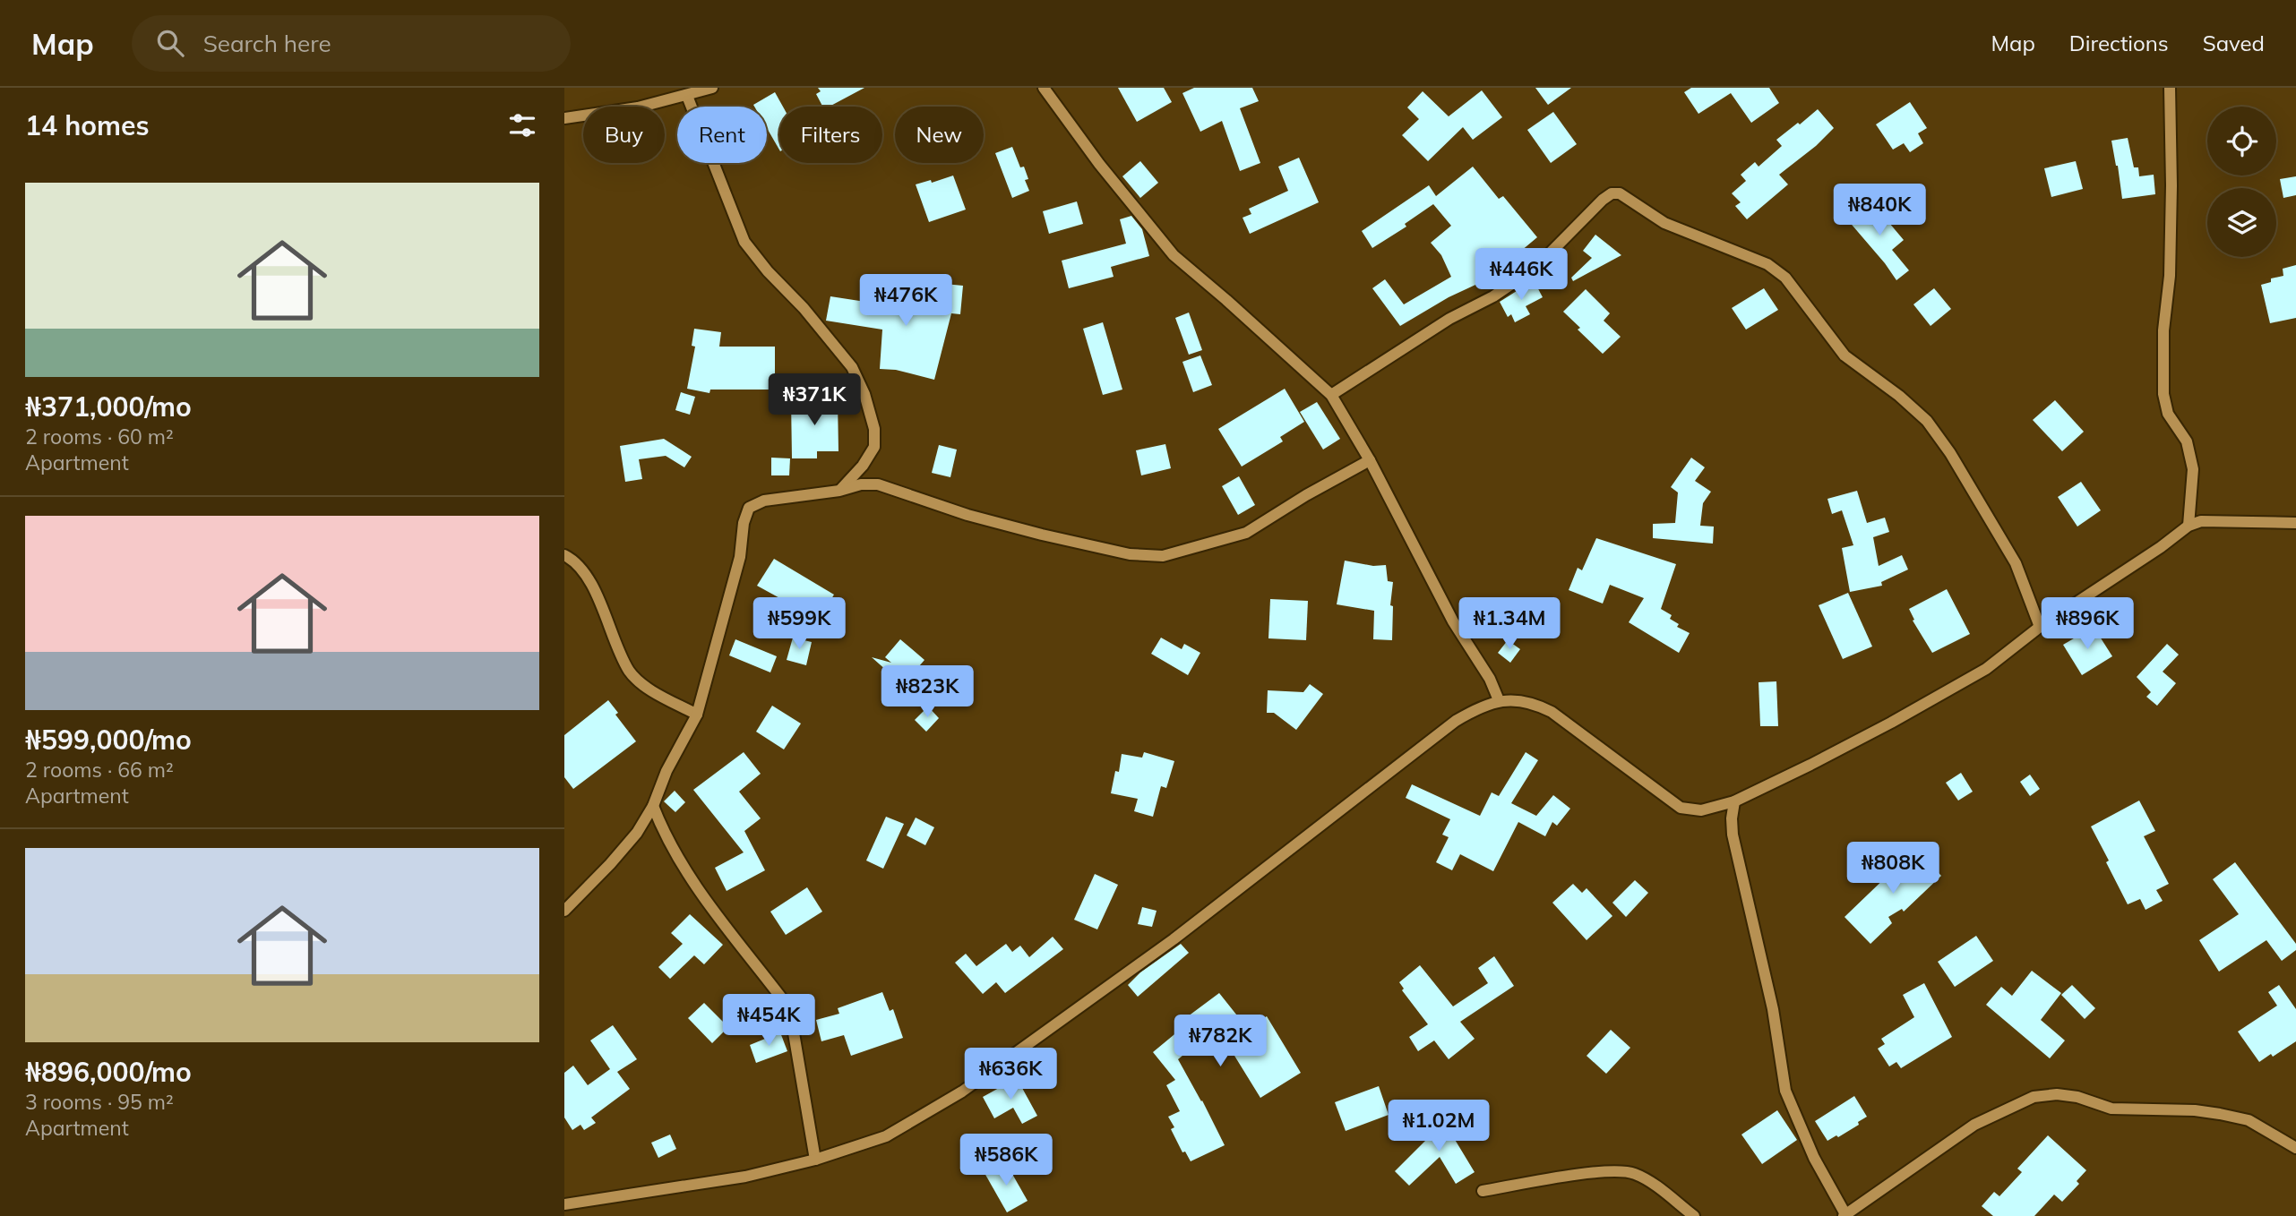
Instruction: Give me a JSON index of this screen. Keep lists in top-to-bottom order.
{
  "page": {
    "header": "Map",
    "search": "Search here",
    "nav": ["Map", "Directions", "Saved"],
    "heading": "14 homes",
    "chip": [
      "Buy",
      "Rent",
      "Filters",
      "New"
    ],
    "list": [
      {
        "name": "₦371,000/mo",
        "note": "2 rooms · 60 m² · Apartment"
      },
      {
        "name": "₦599,000/mo",
        "note": "2 rooms · 66 m² · Apartment"
      },
      {
        "name": "₦896,000/mo",
        "note": "3 rooms · 95 m² · Apartment"
      }
    ],
    "price": [
      "₦840K",
      "₦446K",
      "₦476K",
      "₦371K",
      "₦599K",
      "₦1.34M",
      "₦896K",
      "₦823K",
      "₦808K",
      "₦454K",
      "₦782K",
      "₦636K",
      "₦1.02M",
      "₦586K"
    ]
  }
}
